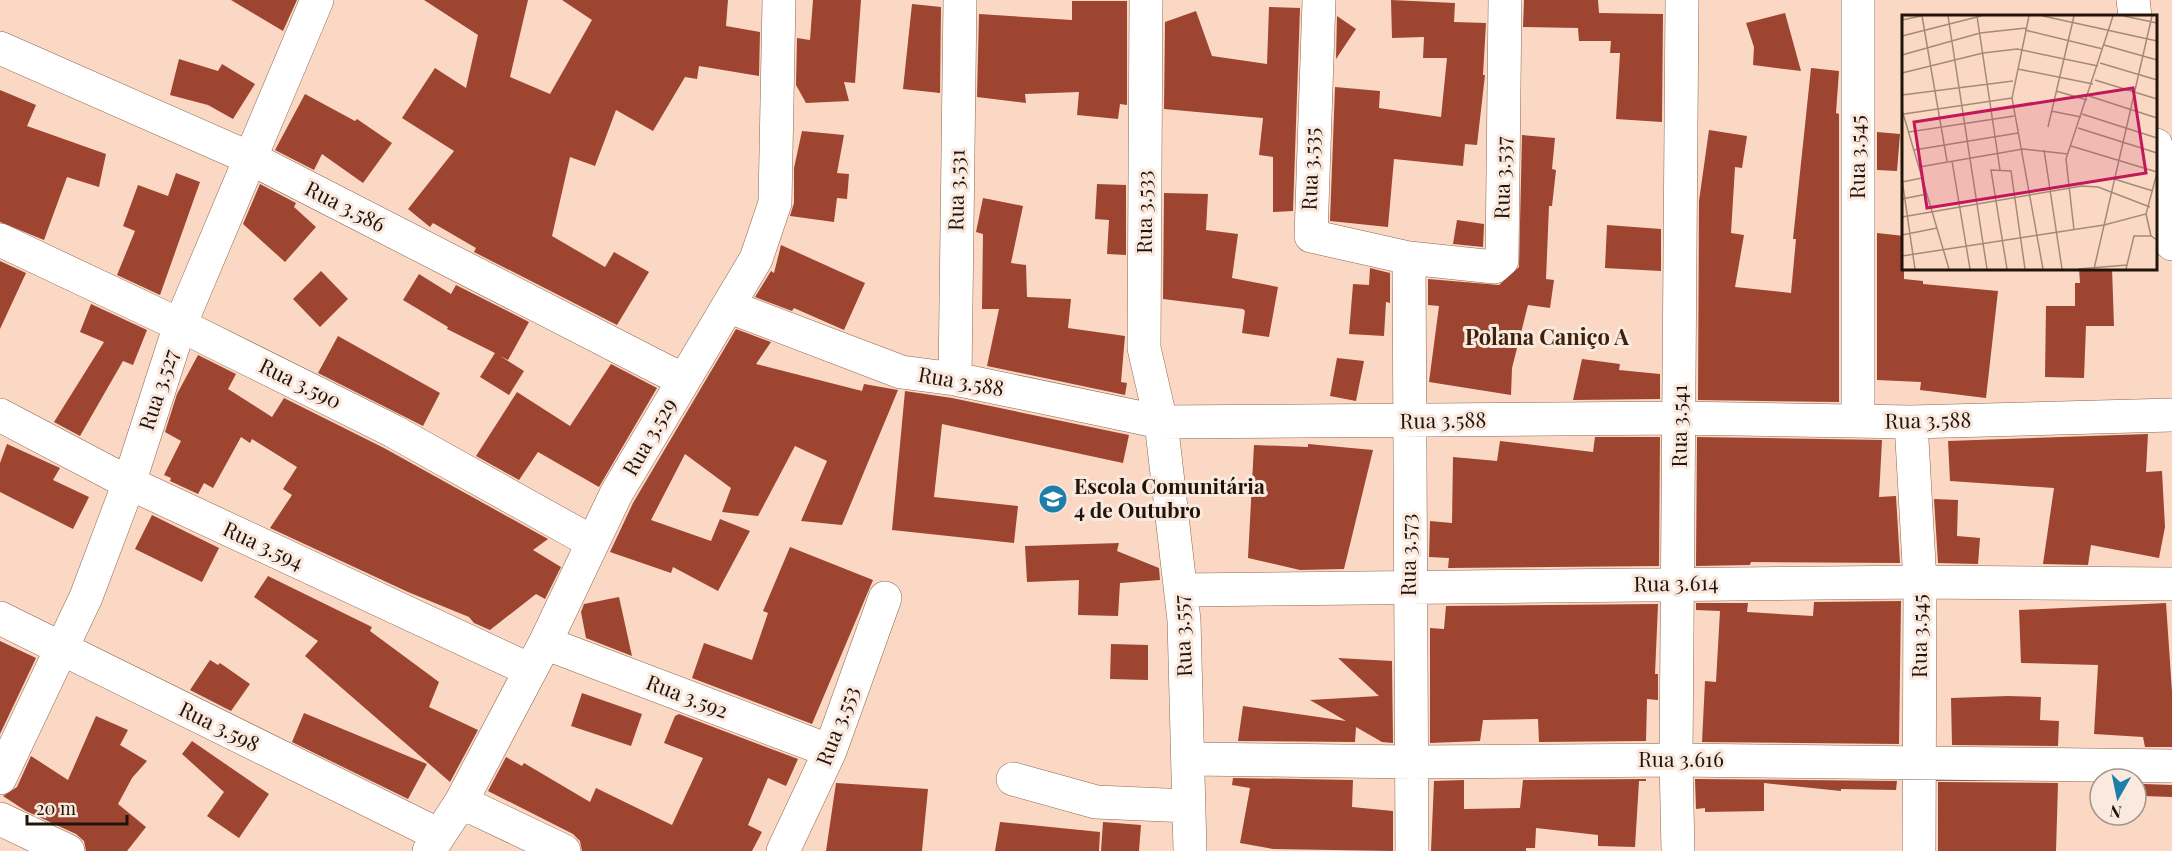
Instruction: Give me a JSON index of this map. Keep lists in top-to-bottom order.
{
  "streets": {
    "street": [
      "Rua 3.545",
      "Rua 3.535",
      "Rua 3.537",
      "Rua 3.531",
      "Rua 3.586",
      "Rua 3.533",
      "Rua 3.588",
      "Rua 3.590",
      "Rua 3.527",
      "Rua 3.541",
      "Rua 3.529",
      "Rua 3.594",
      "Rua 3.573",
      "Rua 3.614",
      "Rua 3.557",
      "Rua 3.592",
      "Rua 3.553",
      "Rua 3.598",
      "Rua 3.616"
    ]
  },
  "crossings": [
    ["Rua 3.545", "Rua 3.588"],
    ["Rua 3.545", "Rua 3.614"],
    ["Rua 3.545", "Rua 3.616"],
    ["Rua 3.535", "Rua 3.537"],
    ["Rua 3.535", "Rua 3.573"],
    ["Rua 3.537", "Rua 3.573"],
    ["Rua 3.531", "Rua 3.588"],
    ["Rua 3.586", "Rua 3.527"],
    ["Rua 3.586", "Rua 3.529"],
    ["Rua 3.533", "Rua 3.588"],
    ["Rua 3.533", "Rua 3.557"],
    ["Rua 3.588", "Rua 3.541"],
    ["Rua 3.588", "Rua 3.529"],
    ["Rua 3.588", "Rua 3.573"],
    ["Rua 3.588", "Rua 3.557"],
    ["Rua 3.590", "Rua 3.527"],
    ["Rua 3.590", "Rua 3.529"],
    ["Rua 3.527", "Rua 3.594"],
    ["Rua 3.527", "Rua 3.598"],
    ["Rua 3.541", "Rua 3.614"],
    ["Rua 3.541", "Rua 3.616"],
    ["Rua 3.529", "Rua 3.594"],
    ["Rua 3.529", "Rua 3.592"],
    ["Rua 3.529", "Rua 3.598"],
    ["Rua 3.594", "Rua 3.592"],
    ["Rua 3.573", "Rua 3.614"],
    ["Rua 3.573", "Rua 3.616"],
    ["Rua 3.614", "Rua 3.557"],
    ["Rua 3.557", "Rua 3.616"],
    ["Rua 3.592", "Rua 3.553"]
  ],
  "districts": ["Polana Caniço A"],
  "places": {
    "school or university": ["Escola Comunitária 4 de Outubro"]
  },
  "scale_bar": "20 m",
  "north": "bottom"
}
